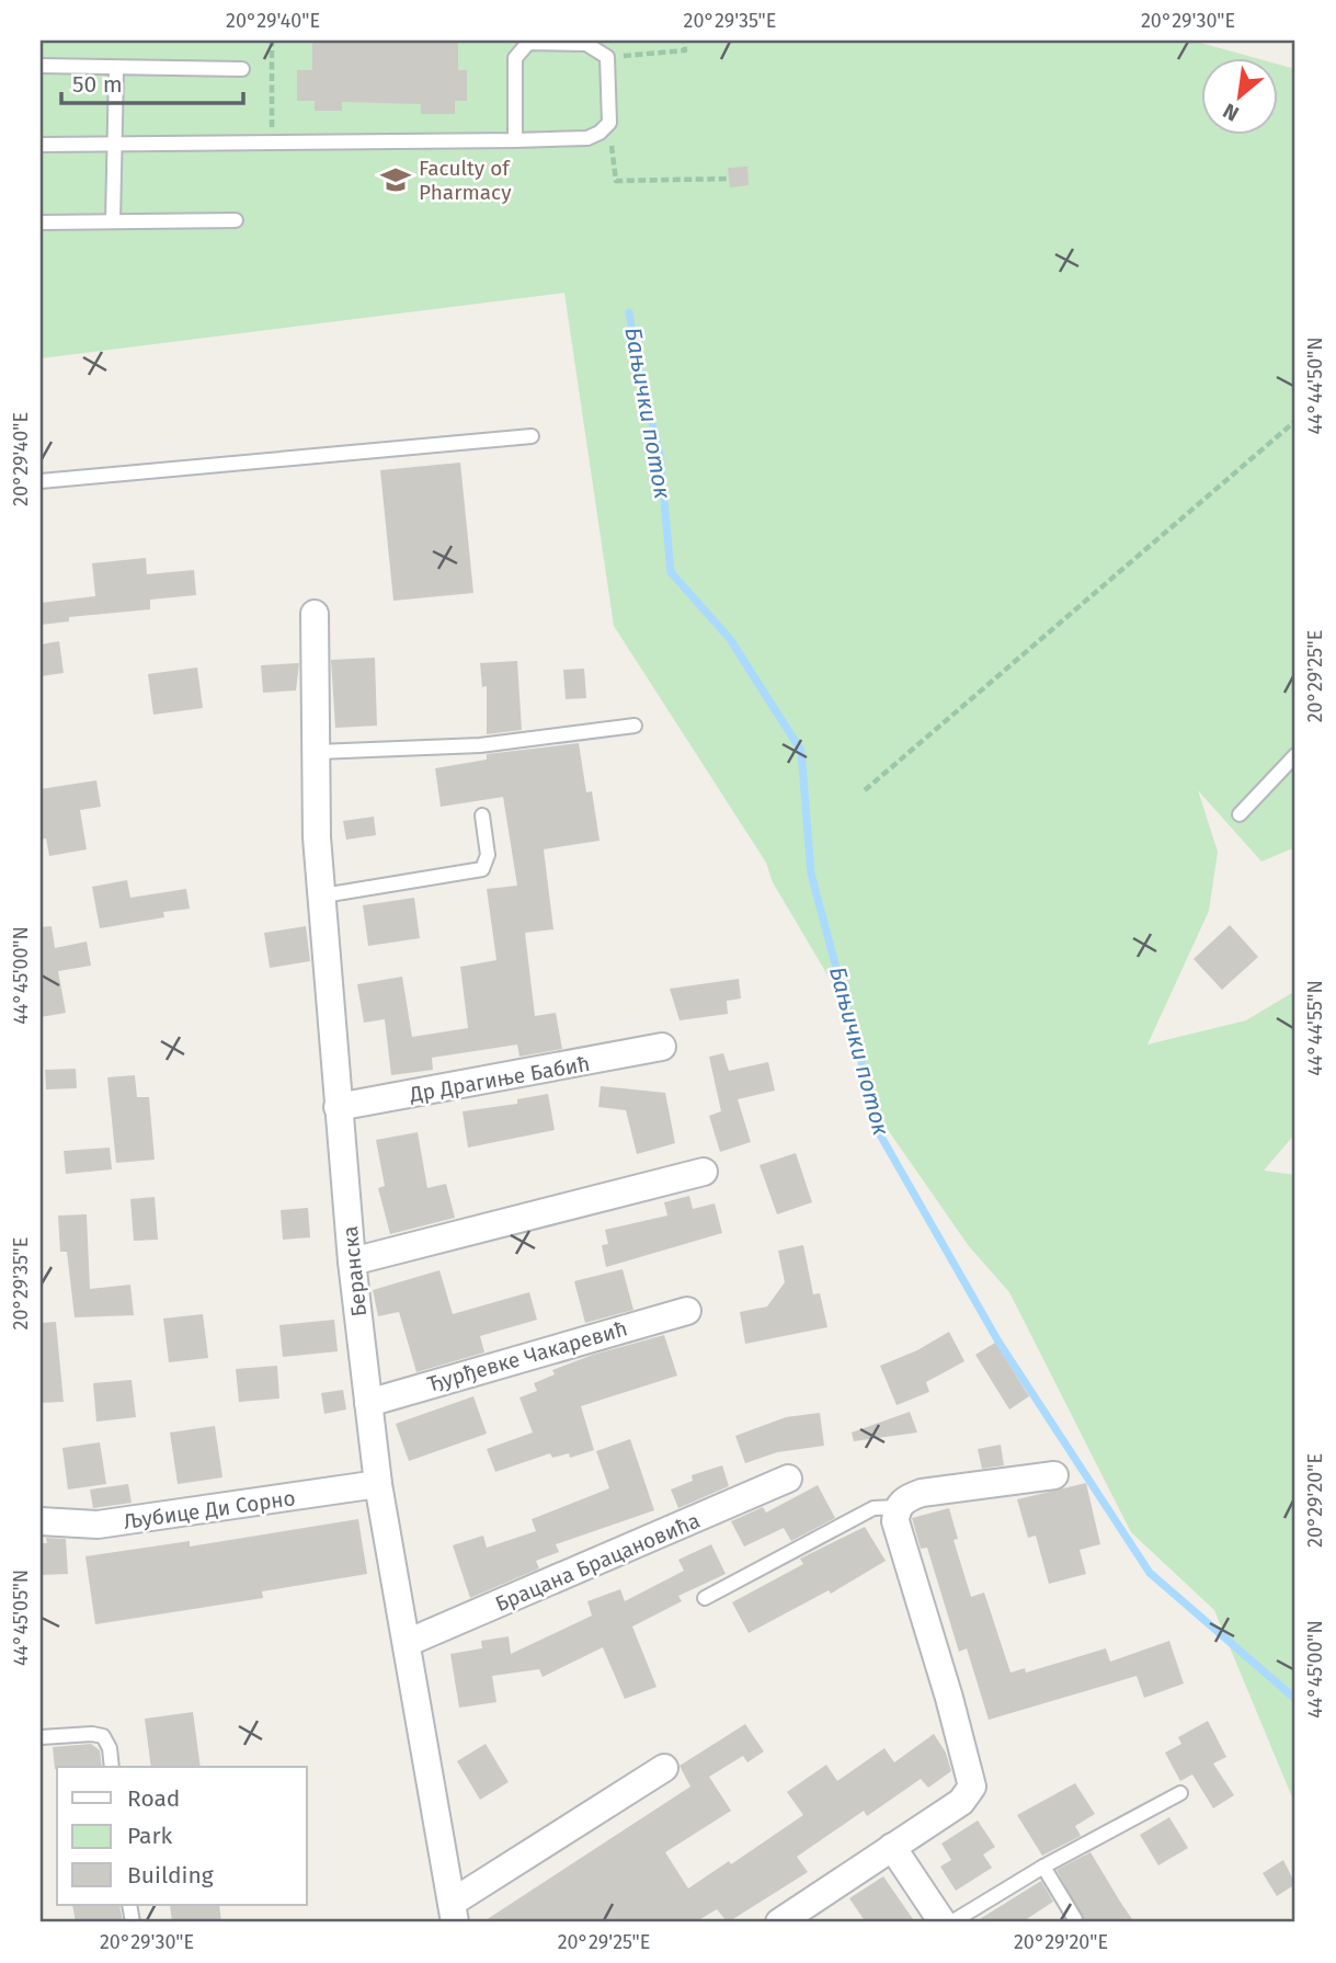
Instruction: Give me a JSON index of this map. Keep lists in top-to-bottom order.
{
  "streets": {
    "street": [
      "Др Драгиње Бабић",
      "Беранска",
      "Ђурђевке Чакаревић",
      "Љубице Ди Сорно",
      "Брацана Брацановића"
    ]
  },
  "crossings": [
    ["Др Драгиње Бабић", "Беранска"],
    ["Беранска", "Ђурђевке Чакаревић"],
    ["Беранска", "Љубице Ди Сорно"],
    ["Беранска", "Брацана Брацановића"]
  ],
  "water": ["Бањички поток"],
  "places": {
    "school or university": ["Faculty of Pharmacy"]
  },
  "legend": ["Road", "Park", "Building"],
  "scale_bar": "50 m",
  "north": "bottom left",
  "coordinates": [
    "20°29'40\"E",
    "20°29'35\"E",
    "20°29'30\"E",
    "44°44'50\"N",
    "20°29'25\"E",
    "44°45'00\"N",
    "44°44'55\"N",
    "20°29'20\"E",
    "44°45'05\"N"
  ]
}
